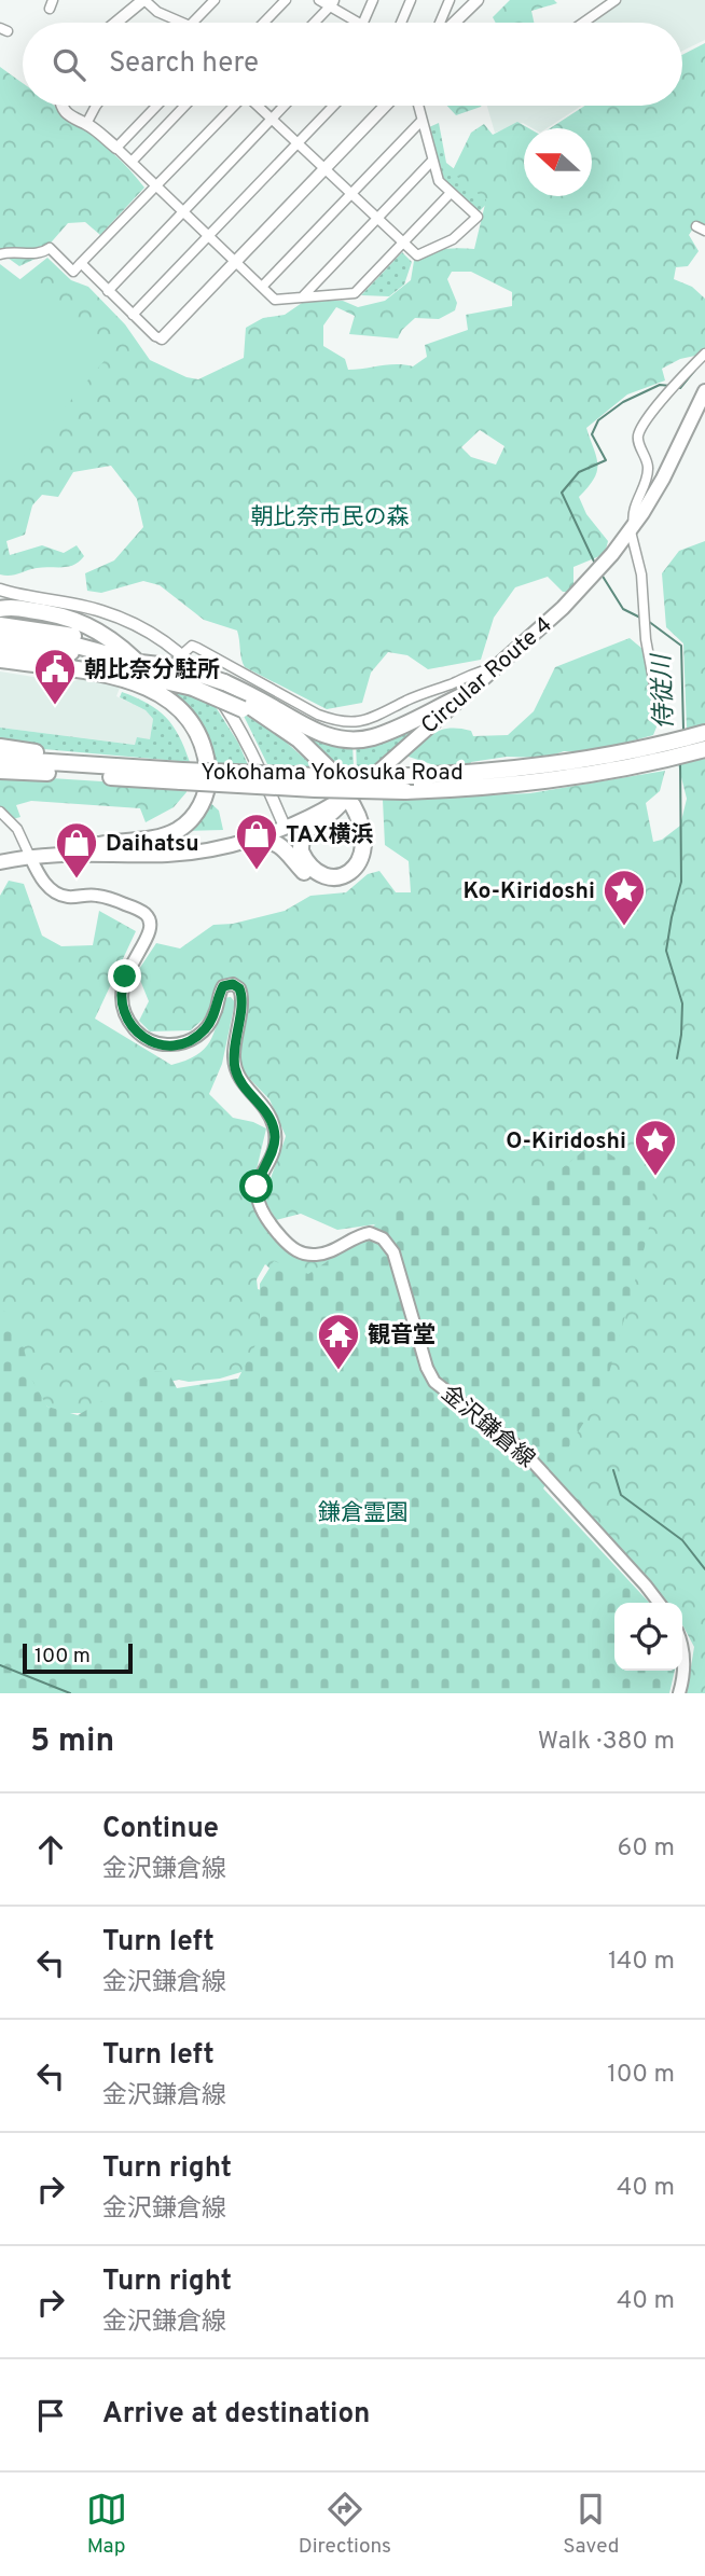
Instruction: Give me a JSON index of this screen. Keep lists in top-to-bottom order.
{
  "streets": {
    "highway": ["Yokohama Yokosuka Road"],
    "main road": ["Circular Route 4", "金沢鎌倉線"]
  },
  "crossings": [
    ["Circular Route 4", "金沢鎌倉線"]
  ],
  "water": ["侍従川"],
  "parks": ["朝比奈市民の森", "鎌倉霊園"],
  "places": {
    "public building": ["朝比奈分駐所"],
    "shop": ["TAX横浜", "Daihatsu"],
    "place": ["Ko-Kiridoshi", "O-Kiridoshi"],
    "temple": ["観音堂"]
  },
  "scale_bar": "100 m",
  "north": "left",
  "page": {
    "search": "Search here",
    "scale": "100 m",
    "heading": ["5 min", "Walk · 380 m"],
    "list": [
      ["Continue", "金沢鎌倉線", "60 m"],
      ["Turn left", "金沢鎌倉線", "140 m"],
      ["Turn left", "金沢鎌倉線", "100 m"],
      ["Turn right", "金沢鎌倉線", "40 m"],
      ["Turn right", "金沢鎌倉線", "40 m"],
      "Arrive at destination"
    ],
    "nav": ["Map", "Directions", "Saved"]
  }
}
